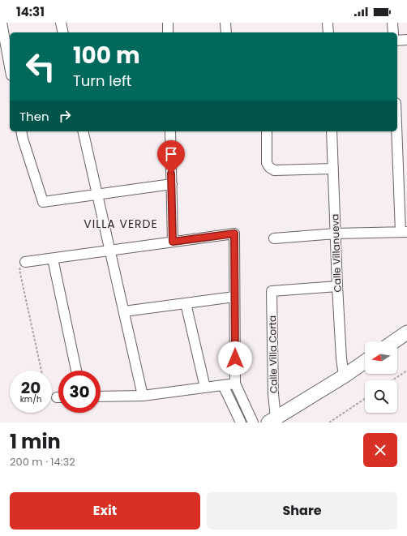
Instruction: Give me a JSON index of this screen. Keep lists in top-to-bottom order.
{
  "streets": {
    "street": ["Calle Villanueva", "Calle Villa Corta"]
  },
  "crossings": [
    ["Calle Villanueva", "Calle Villa Corta"]
  ],
  "districts": ["VILLA VERDE"],
  "north": "left",
  "page": {
    "status": "14:31",
    "turn": ["100 m", "Turn left"],
    "then": "Then",
    "speed": "20 km/h",
    "limit": "30",
    "heading": ["1 min", "200 m · 14:32"],
    "buttons": ["Exit", "Share"]
  }
}
